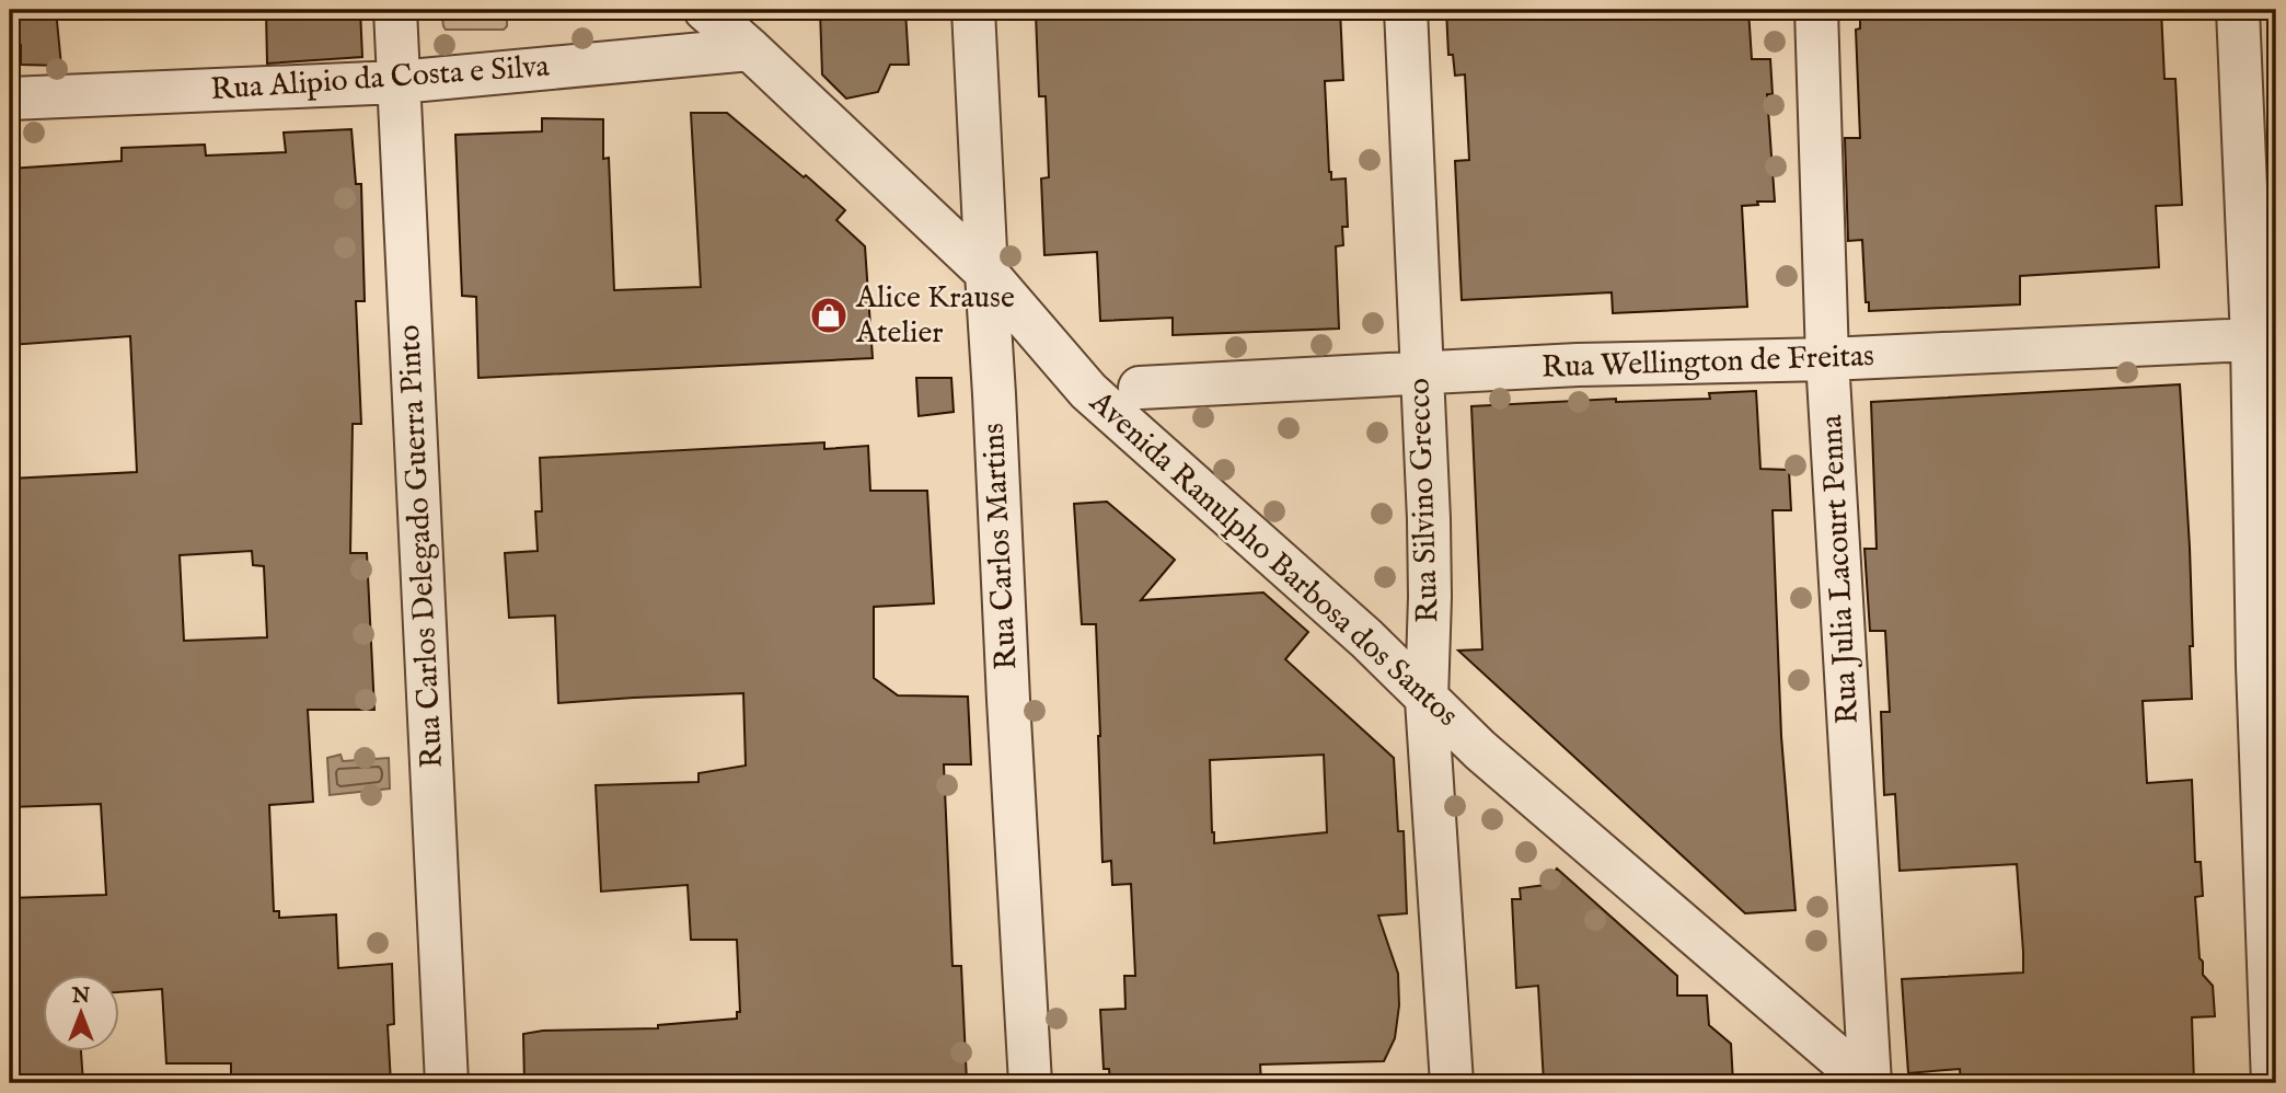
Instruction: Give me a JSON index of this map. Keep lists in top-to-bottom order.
{
  "streets": {
    "street": [
      "Rua Alipio da Costa e Silva",
      "Rua Wellington de Freitas",
      "Rua Silvino Grecco",
      "Rua Carlos Delegado Guerra Pinto",
      "Rua Carlos Martins",
      "Avenida Ranulpho Barbosa dos Santos",
      "Rua Julia Lacourt Penna"
    ]
  },
  "crossings": [
    ["Rua Alipio da Costa e Silva", "Rua Carlos Delegado Guerra Pinto"],
    ["Rua Alipio da Costa e Silva", "Avenida Ranulpho Barbosa dos Santos"],
    ["Rua Wellington de Freitas", "Rua Silvino Grecco"],
    ["Rua Wellington de Freitas", "Rua Julia Lacourt Penna"],
    ["Rua Silvino Grecco", "Avenida Ranulpho Barbosa dos Santos"],
    ["Rua Carlos Martins", "Avenida Ranulpho Barbosa dos Santos"],
    ["Avenida Ranulpho Barbosa dos Santos", "Rua Julia Lacourt Penna"]
  ],
  "places": {
    "shop": ["Alice Krause Atelier"]
  },
  "north": "top"
}
